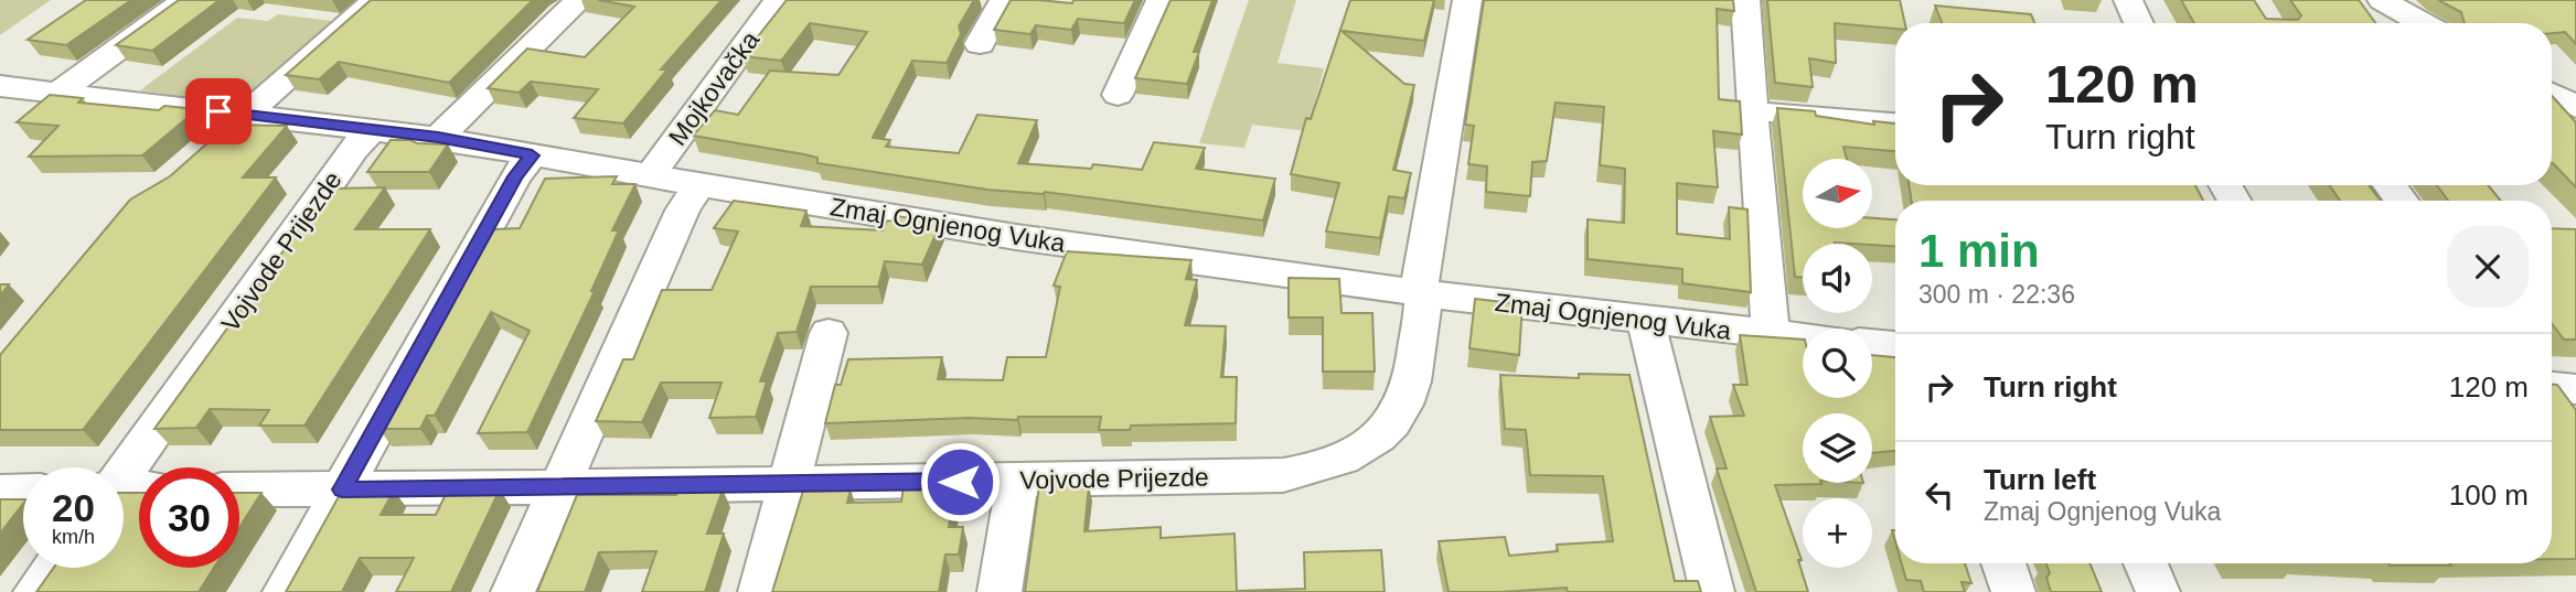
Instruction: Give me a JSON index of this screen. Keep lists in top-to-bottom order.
{
  "streets": {
    "street": ["Mojkovačka", "Zmaj Ognjenog Vuka", "Vojvode Prijezde"]
  },
  "crossings": [
    ["Mojkovačka", "Zmaj Ognjenog Vuka"],
    ["Zmaj Ognjenog Vuka", "Vojvode Prijezde"]
  ],
  "north": "right",
  "page": {
    "turn": ["120 m", "Turn right"],
    "map_buttons": "+",
    "heading": ["1 min", "300 m · 22:36"],
    "list": [
      {
        "name": "Turn right",
        "value": "120 m"
      },
      {
        "name": "Turn left",
        "note": "Zmaj Ognjenog Vuka",
        "value": "100 m"
      }
    ],
    "speed": "20 km/h",
    "limit": "30"
  }
}
